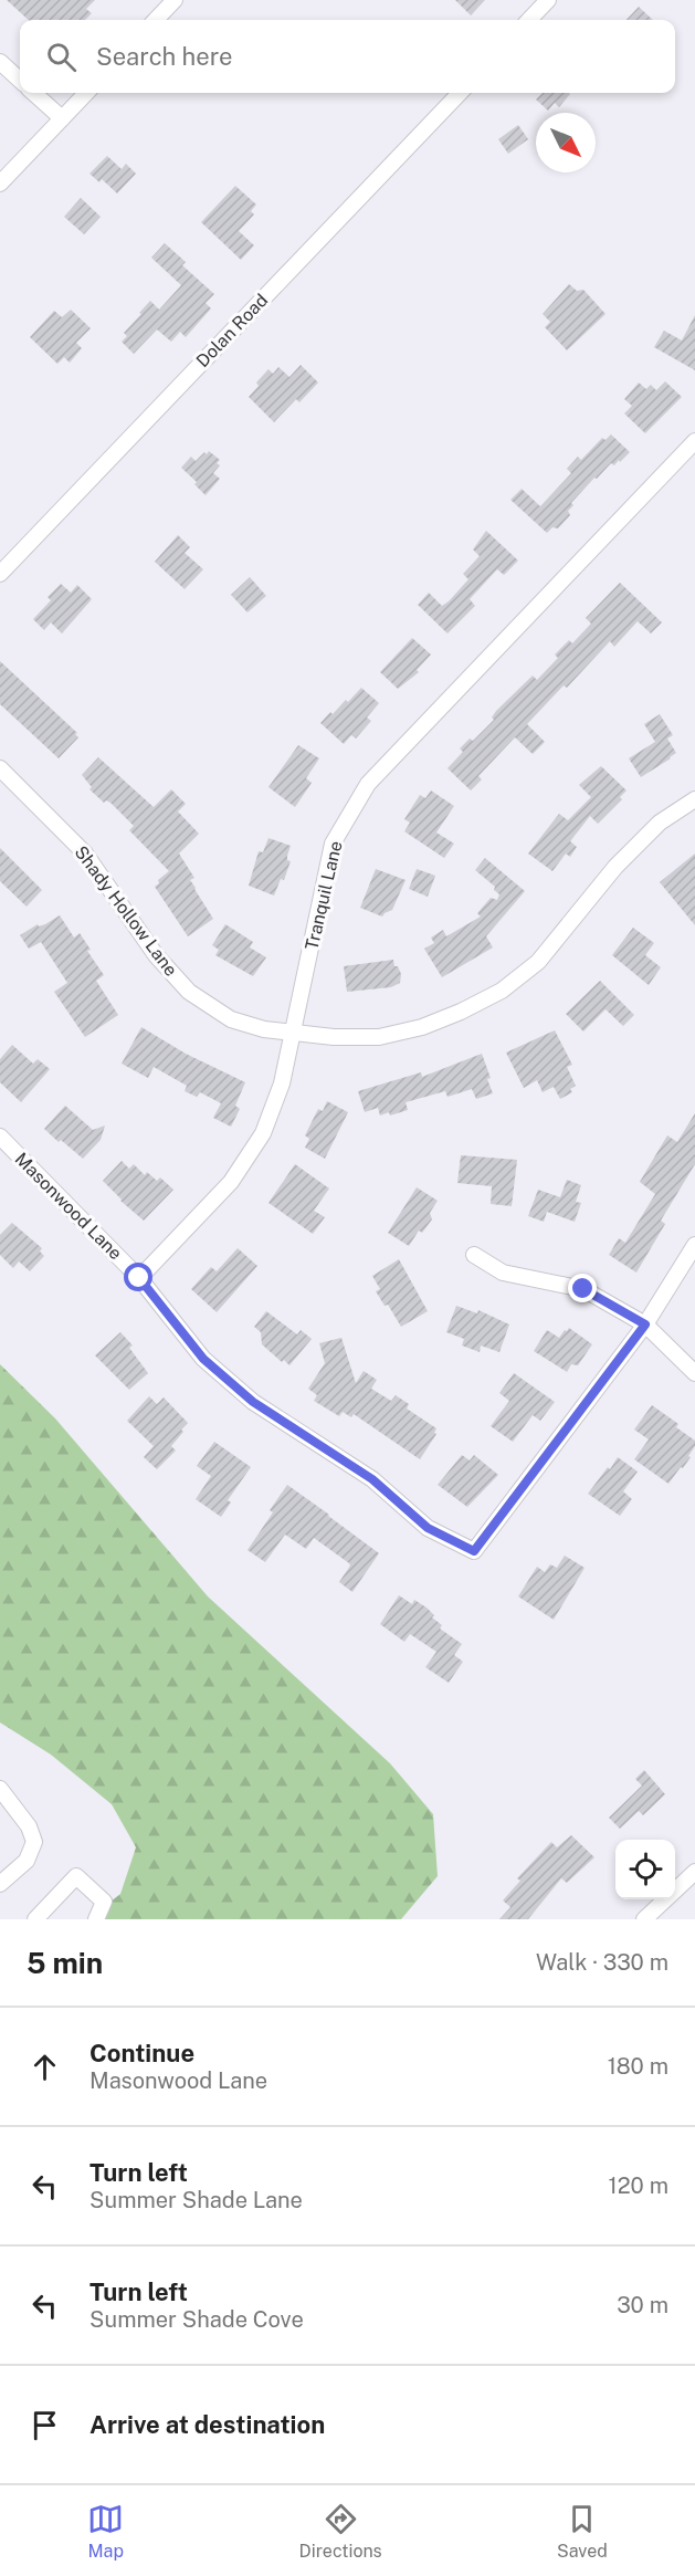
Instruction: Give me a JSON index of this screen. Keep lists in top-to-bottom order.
{
  "streets": {
    "street": [
      "Dolan Road",
      "Tranquil Lane",
      "Shady Hollow Lane",
      "Masonwood Lane"
    ]
  },
  "crossings": [
    ["Tranquil Lane", "Shady Hollow Lane"],
    ["Tranquil Lane", "Masonwood Lane"]
  ],
  "north": "bottom right",
  "page": {
    "search": "Search here",
    "heading": ["5 min", "Walk · 330 m"],
    "list": [
      ["Continue", "Masonwood Lane", "180 m"],
      ["Turn left", "Summer Shade Lane", "120 m"],
      ["Turn left", "Summer Shade Cove", "30 m"],
      "Arrive at destination"
    ],
    "nav": ["Map", "Directions", "Saved"]
  }
}
